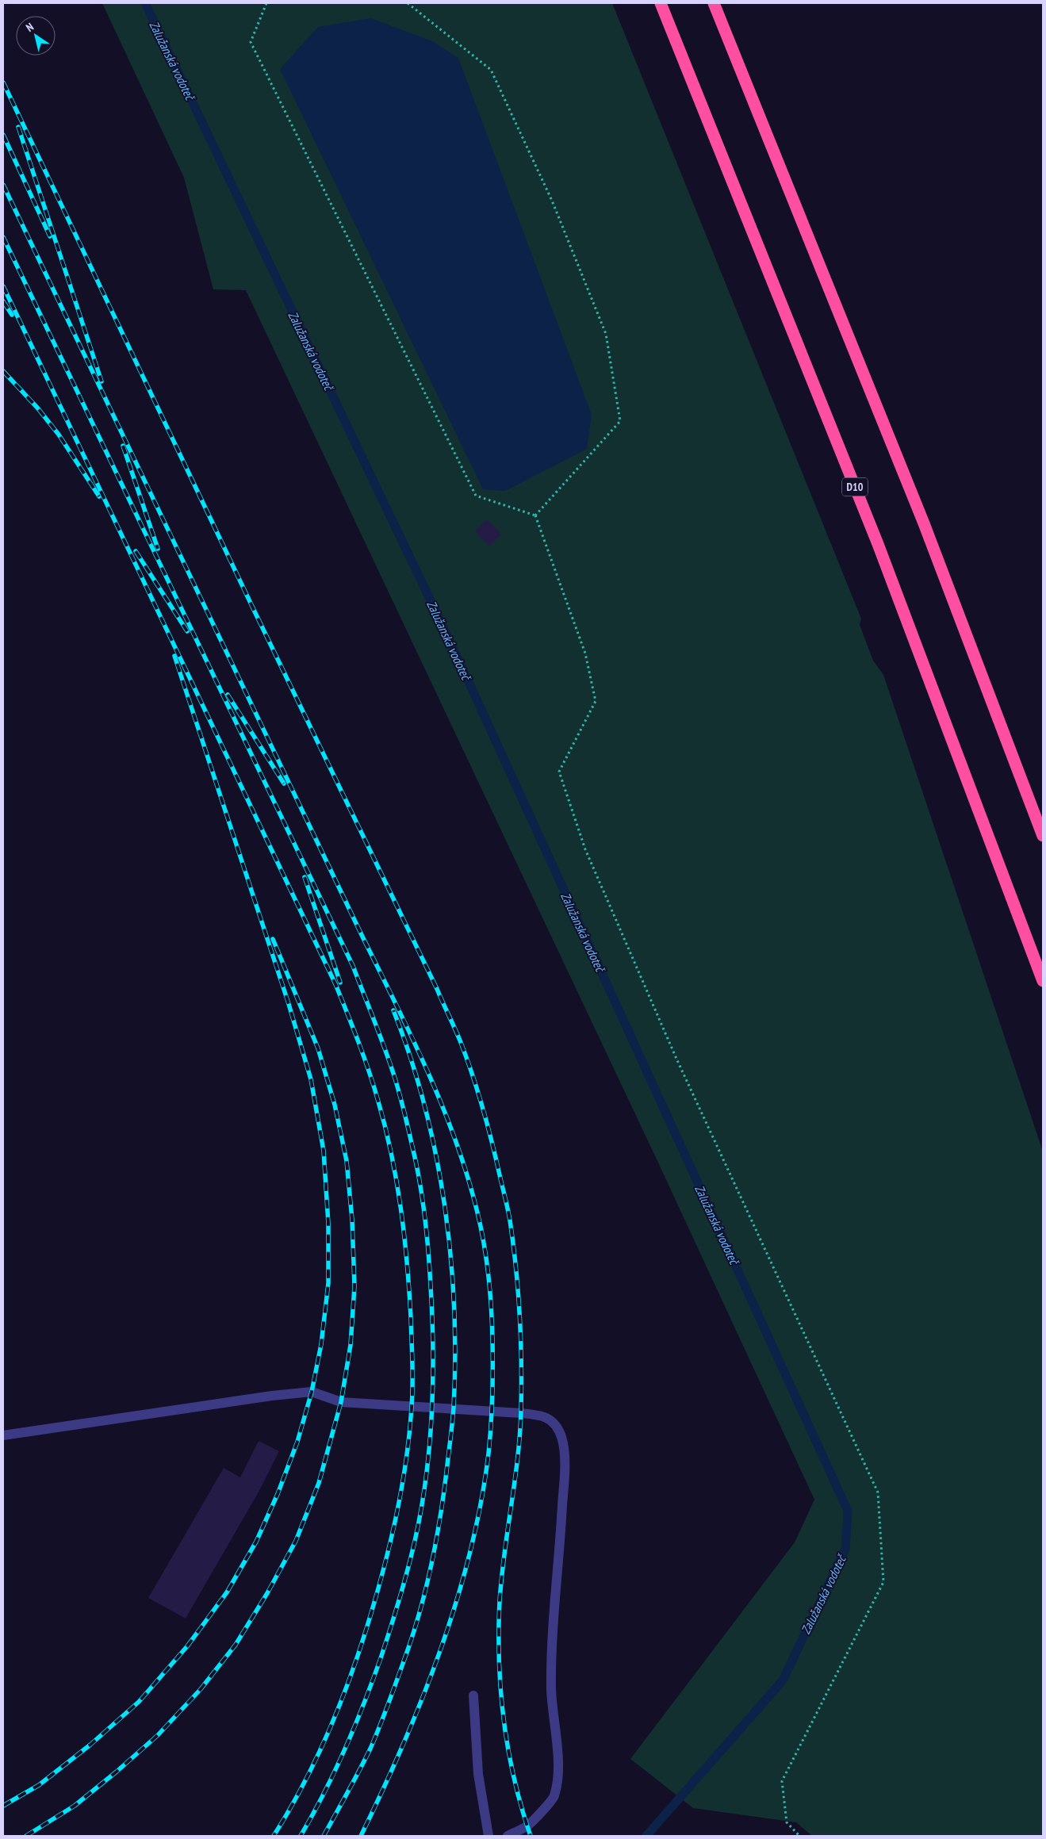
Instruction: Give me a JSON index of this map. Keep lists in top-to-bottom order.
{
  "streets": {
    "highway": ["D10"]
  },
  "water": ["Zalužanská vodoteč"],
  "north": "top left"
}
